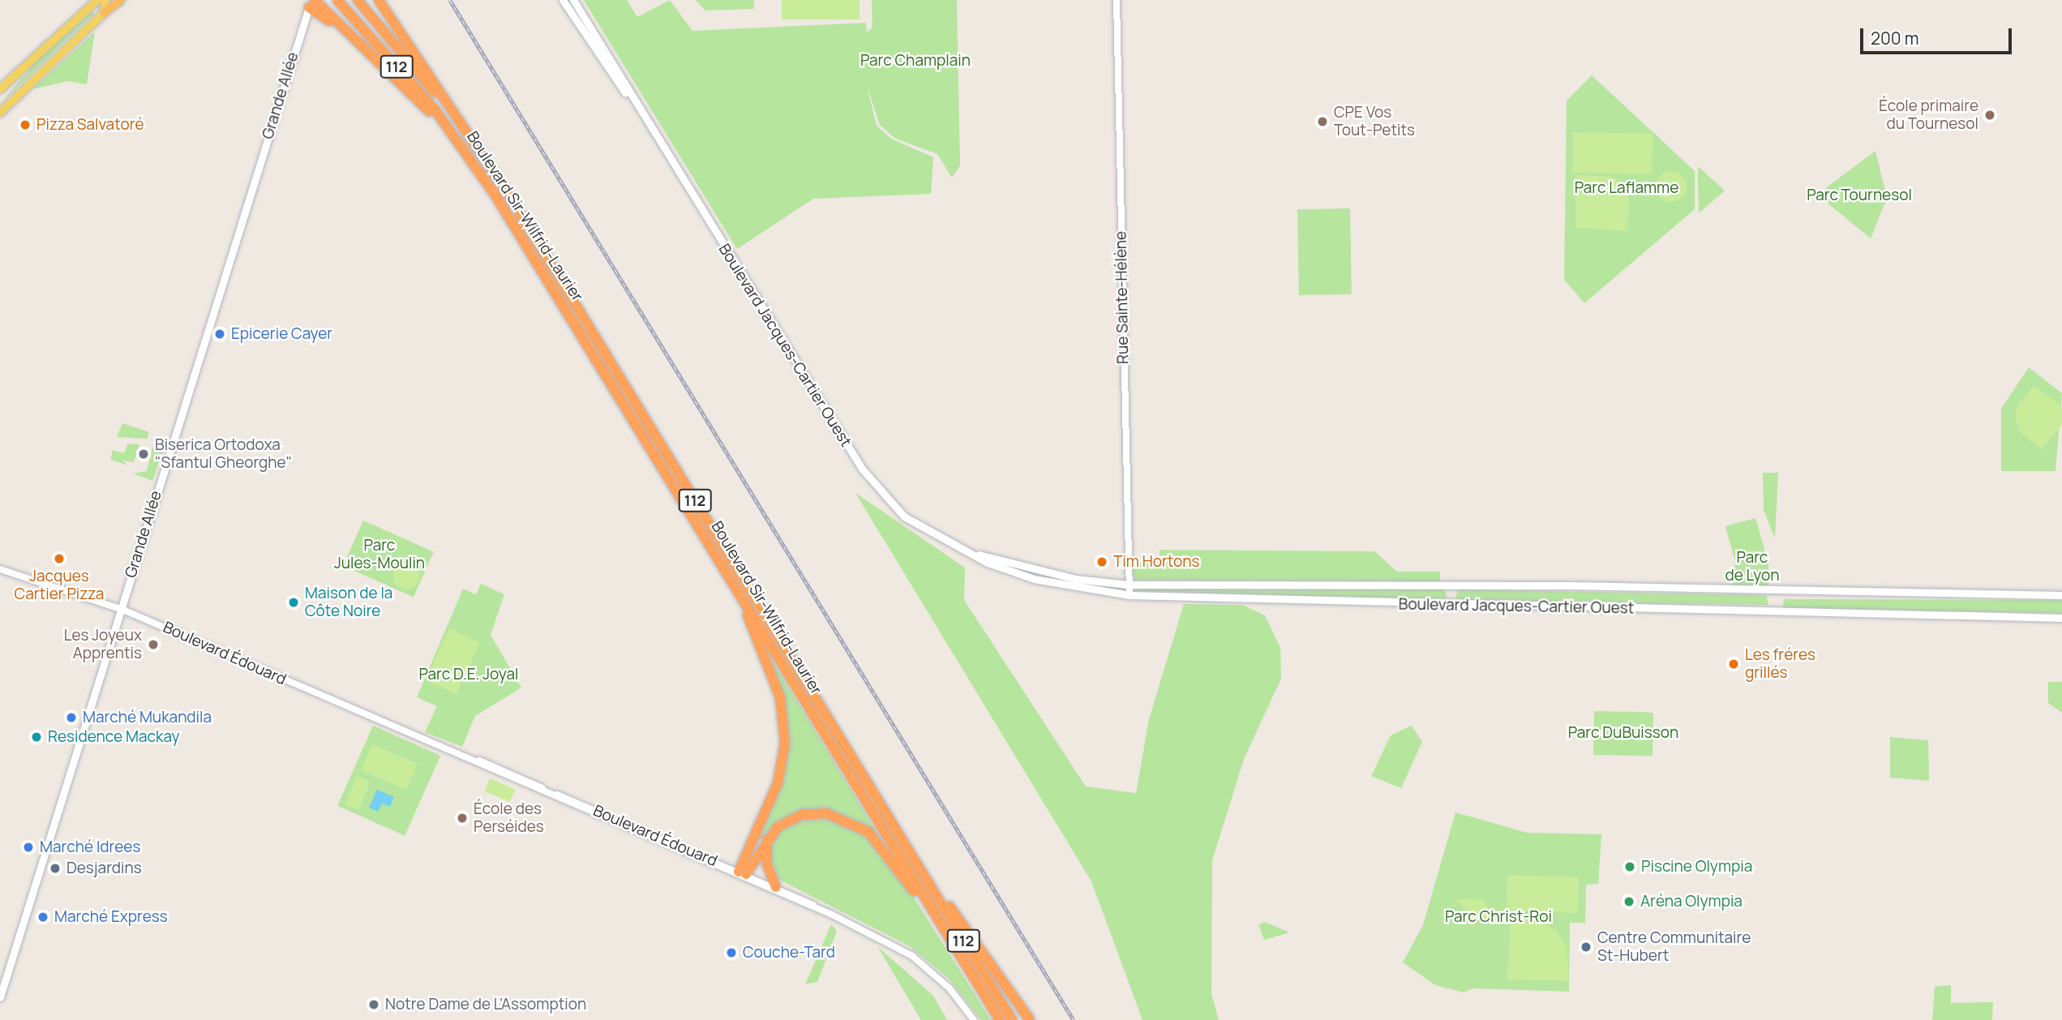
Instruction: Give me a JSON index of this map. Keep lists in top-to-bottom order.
{
  "streets": {
    "highway": ["112", "Boulevard Sir-Wilfrid-Laurier"],
    "main road": ["Grande Allée", "Boulevard Jacques-Cartier Ouest"],
    "street": ["Rue Sainte-Hélène", "Boulevard Édouard"]
  },
  "crossings": [
    ["Grande Allée", "Boulevard Édouard"],
    ["Rue Sainte-Hélène", "Boulevard Jacques-Cartier Ouest"]
  ],
  "parks": [
    "Parc Champlain",
    "Parc Laflamme",
    "Parc Tournesol",
    "Parc Jules-Moulin",
    "Parc de Lyon",
    "Parc D.E. Joyal",
    "Parc DuBuisson",
    "Parc Christ-Roi"
  ],
  "places": [
    "École primaire du Tournesol",
    "CPE Vos Tout-Petits",
    "Pizza Salvatoré",
    "Epicerie Cayer",
    "Biserica Ortodoxa \"Sfantul Gheorghe\"",
    "Jacques Cartier Pizza",
    "Tim Hortons",
    "Maison de la Côte Noire",
    "Les Joyeux Apprentis",
    "Les fréres grillés",
    "Marché Mukandila",
    "Residence Mackay",
    "École des Perséides",
    "Marché Idrees",
    "Piscine Olympia",
    "Desjardins",
    "Aréna Olympia",
    "Marché Express",
    "Centre Communitaire St-Hubert",
    "Couche-Tard",
    "Notre Dame de L'Assomption"
  ],
  "scale_bar": "200 m"
}
